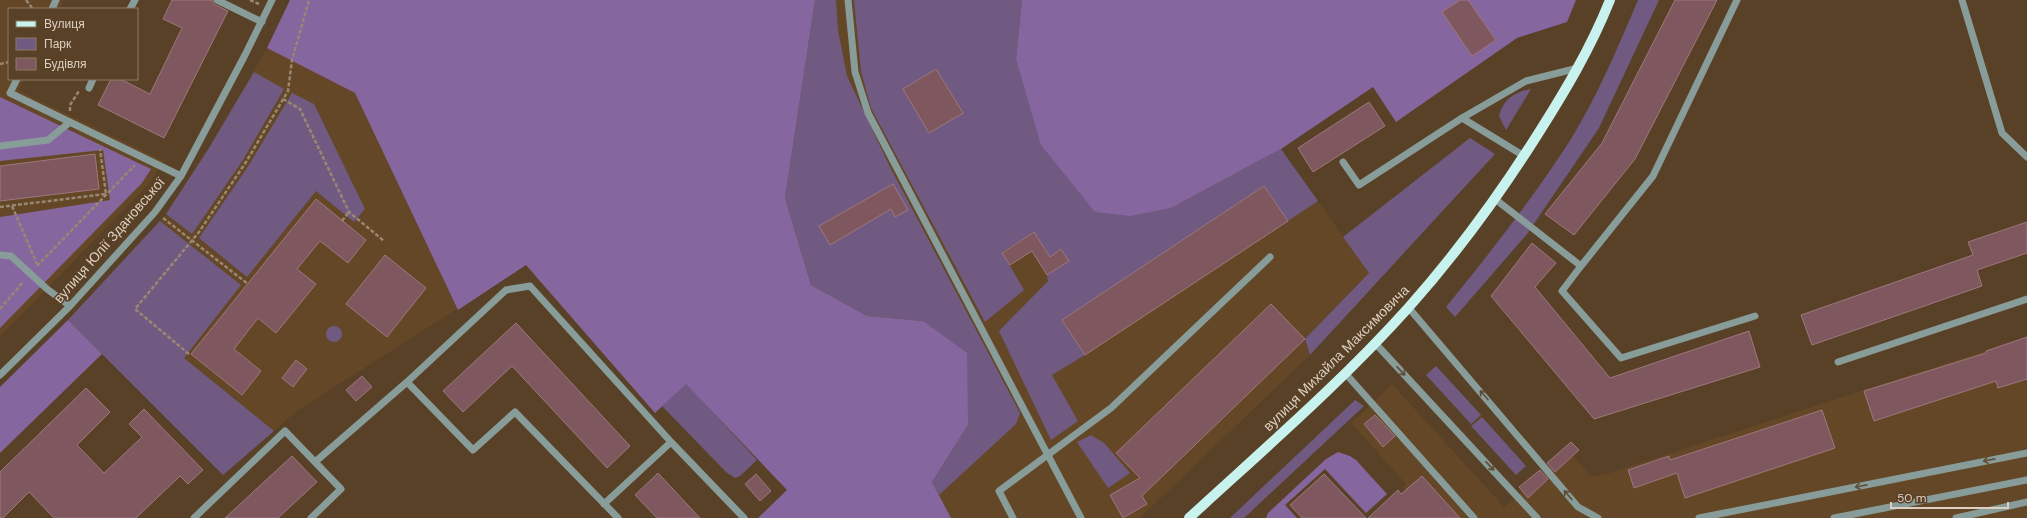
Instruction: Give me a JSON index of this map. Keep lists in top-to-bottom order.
{
  "streets": {
    "main road": ["вулиця Михайла Максимовича"],
    "street": ["вулиця Юлії Здановської"]
  },
  "legend": ["Вулиця", "Парк", "Будівля"],
  "scale_bar": "50 m"
}
